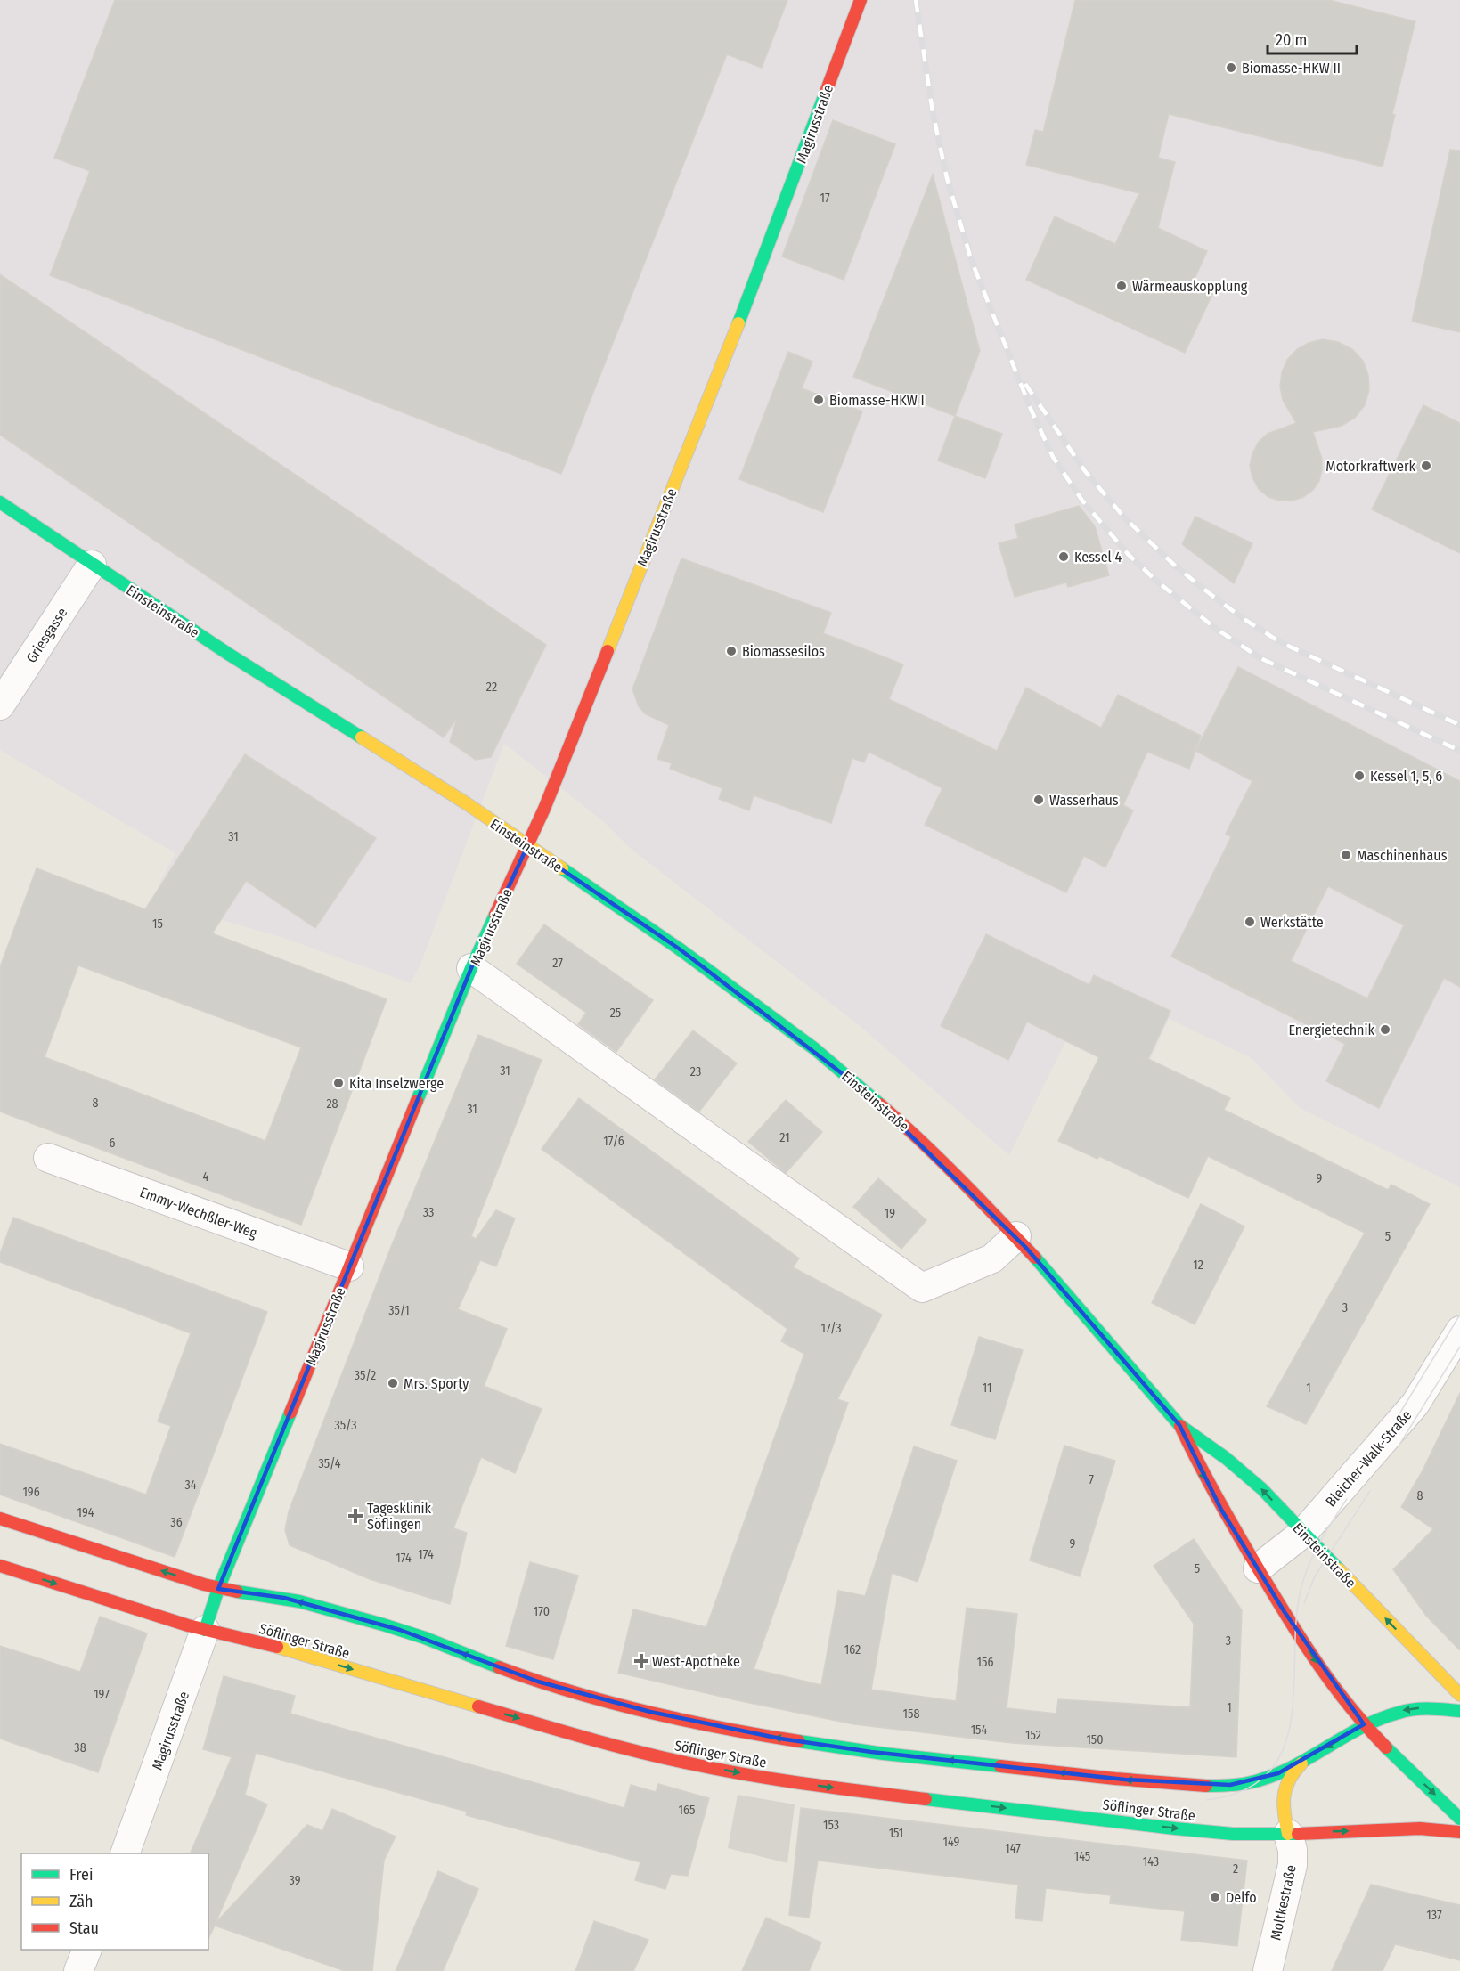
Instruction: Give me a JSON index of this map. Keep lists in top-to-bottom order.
{
  "streets": {
    "street": [
      "Magirusstraße",
      "Einsteinstraße",
      "Griesgasse",
      "Emmy-Wechßler-Weg",
      "Bleicher-Walk-Straße",
      "Söflinger Straße",
      "Moltkestraße"
    ]
  },
  "crossings": [
    ["Magirusstraße", "Einsteinstraße"],
    ["Magirusstraße", "Emmy-Wechßler-Weg"],
    ["Magirusstraße", "Söflinger Straße"],
    ["Einsteinstraße", "Griesgasse"],
    ["Einsteinstraße", "Bleicher-Walk-Straße"],
    ["Einsteinstraße", "Söflinger Straße"],
    ["Söflinger Straße", "Moltkestraße"]
  ],
  "places": {
    "other": [
      "Biomasse-HKW II",
      "Wärmeauskopplung",
      "Biomasse-HKW I",
      "Motorkraftwerk",
      "Kessel 4",
      "Biomassesilos",
      "Kessel 1, 5, 6",
      "Wasserhaus",
      "Maschinenhaus",
      "Werkstätte",
      "Energietechnik",
      "Kita Inselzwerge",
      "Mrs. Sporty",
      "Delfo"
    ],
    "health": ["Tagesklinik Söflingen", "West-Apotheke"]
  },
  "house_numbers": [
    "17",
    "22",
    "31",
    "15",
    "27",
    "25",
    "31",
    "23",
    "8",
    "28",
    "31",
    "21",
    "17/6",
    "6",
    "4",
    "9",
    "33",
    "19",
    "5",
    "12",
    "3",
    "35/1",
    "17/3",
    "35/2",
    "11",
    "1",
    "35/3",
    "35/4",
    "7",
    "34",
    "196",
    "8",
    "194",
    "36",
    "9",
    "174",
    "174",
    "5",
    "170",
    "3",
    "162",
    "156",
    "197",
    "1",
    "158",
    "154",
    "152",
    "150",
    "38",
    "165",
    "153",
    "151",
    "149",
    "147",
    "145",
    "143",
    "2",
    "39",
    "137"
  ],
  "legend": ["Frei", "Zäh", "Stau"],
  "scale_bar": "20 m"
}
